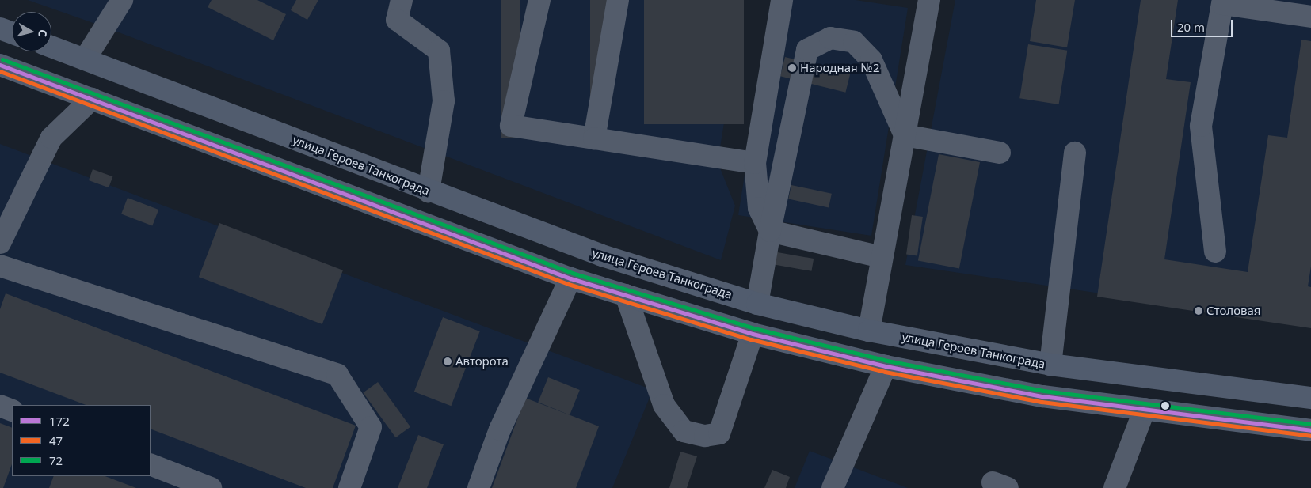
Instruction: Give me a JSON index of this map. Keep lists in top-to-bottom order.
{
  "streets": {
    "main road": ["улица Героев Танкограда"]
  },
  "places": ["Народная №2", "Столовая", "Авторота"],
  "lines": ["transit line 72", "transit line 172", "transit line 47"],
  "legend": ["172", "47", "72"],
  "scale_bar": "20 m",
  "north": "right"
}
